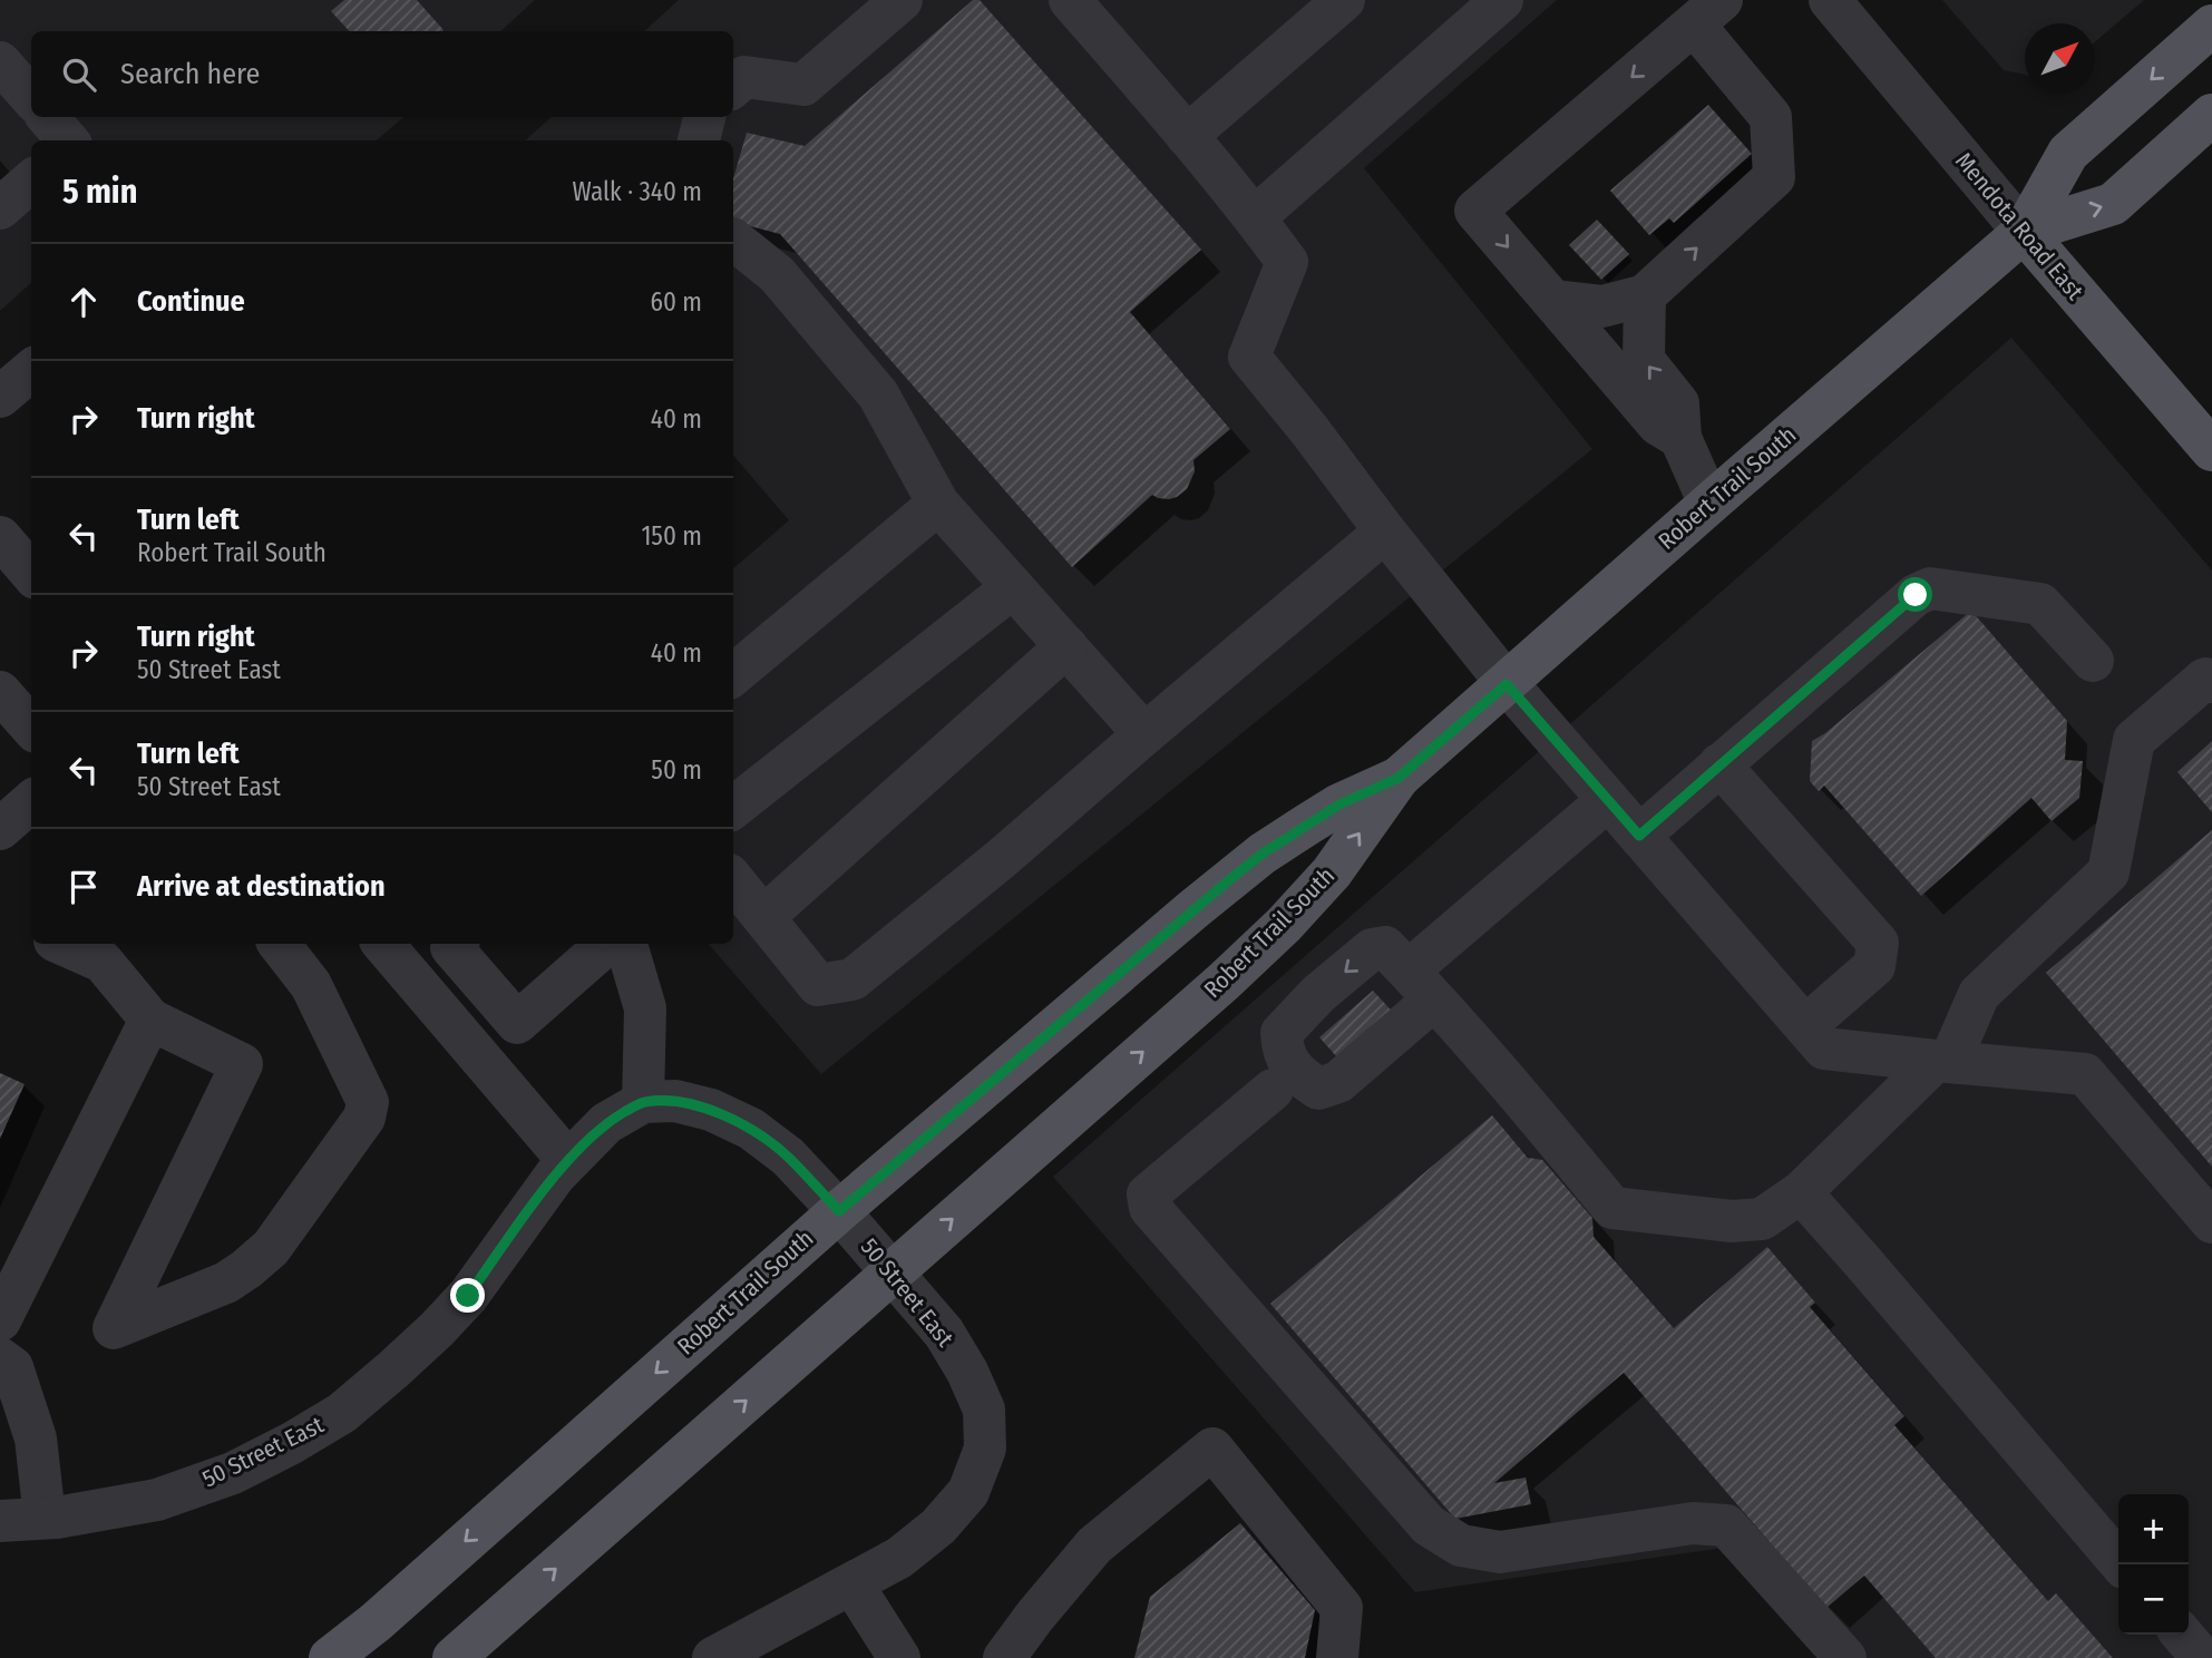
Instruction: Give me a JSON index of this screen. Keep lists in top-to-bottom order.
{
  "streets": {
    "main road": ["Mendota Road East", "Robert Trail South"],
    "street": ["50 Street East"]
  },
  "crossings": [
    ["Mendota Road East", "Robert Trail South"],
    ["Robert Trail South", "50 Street East"]
  ],
  "north": "top right",
  "page": {
    "search": "Search here",
    "heading": ["5 min", "Walk · 340 m"],
    "list": [
      ["Continue", "60 m"],
      ["Turn right", "40 m"],
      ["Turn left", "Robert Trail South", "150 m"],
      ["Turn right", "50 Street East", "40 m"],
      ["Turn left", "50 Street East", "50 m"],
      "Arrive at destination"
    ],
    "map_buttons": ["+", "−"]
  }
}
